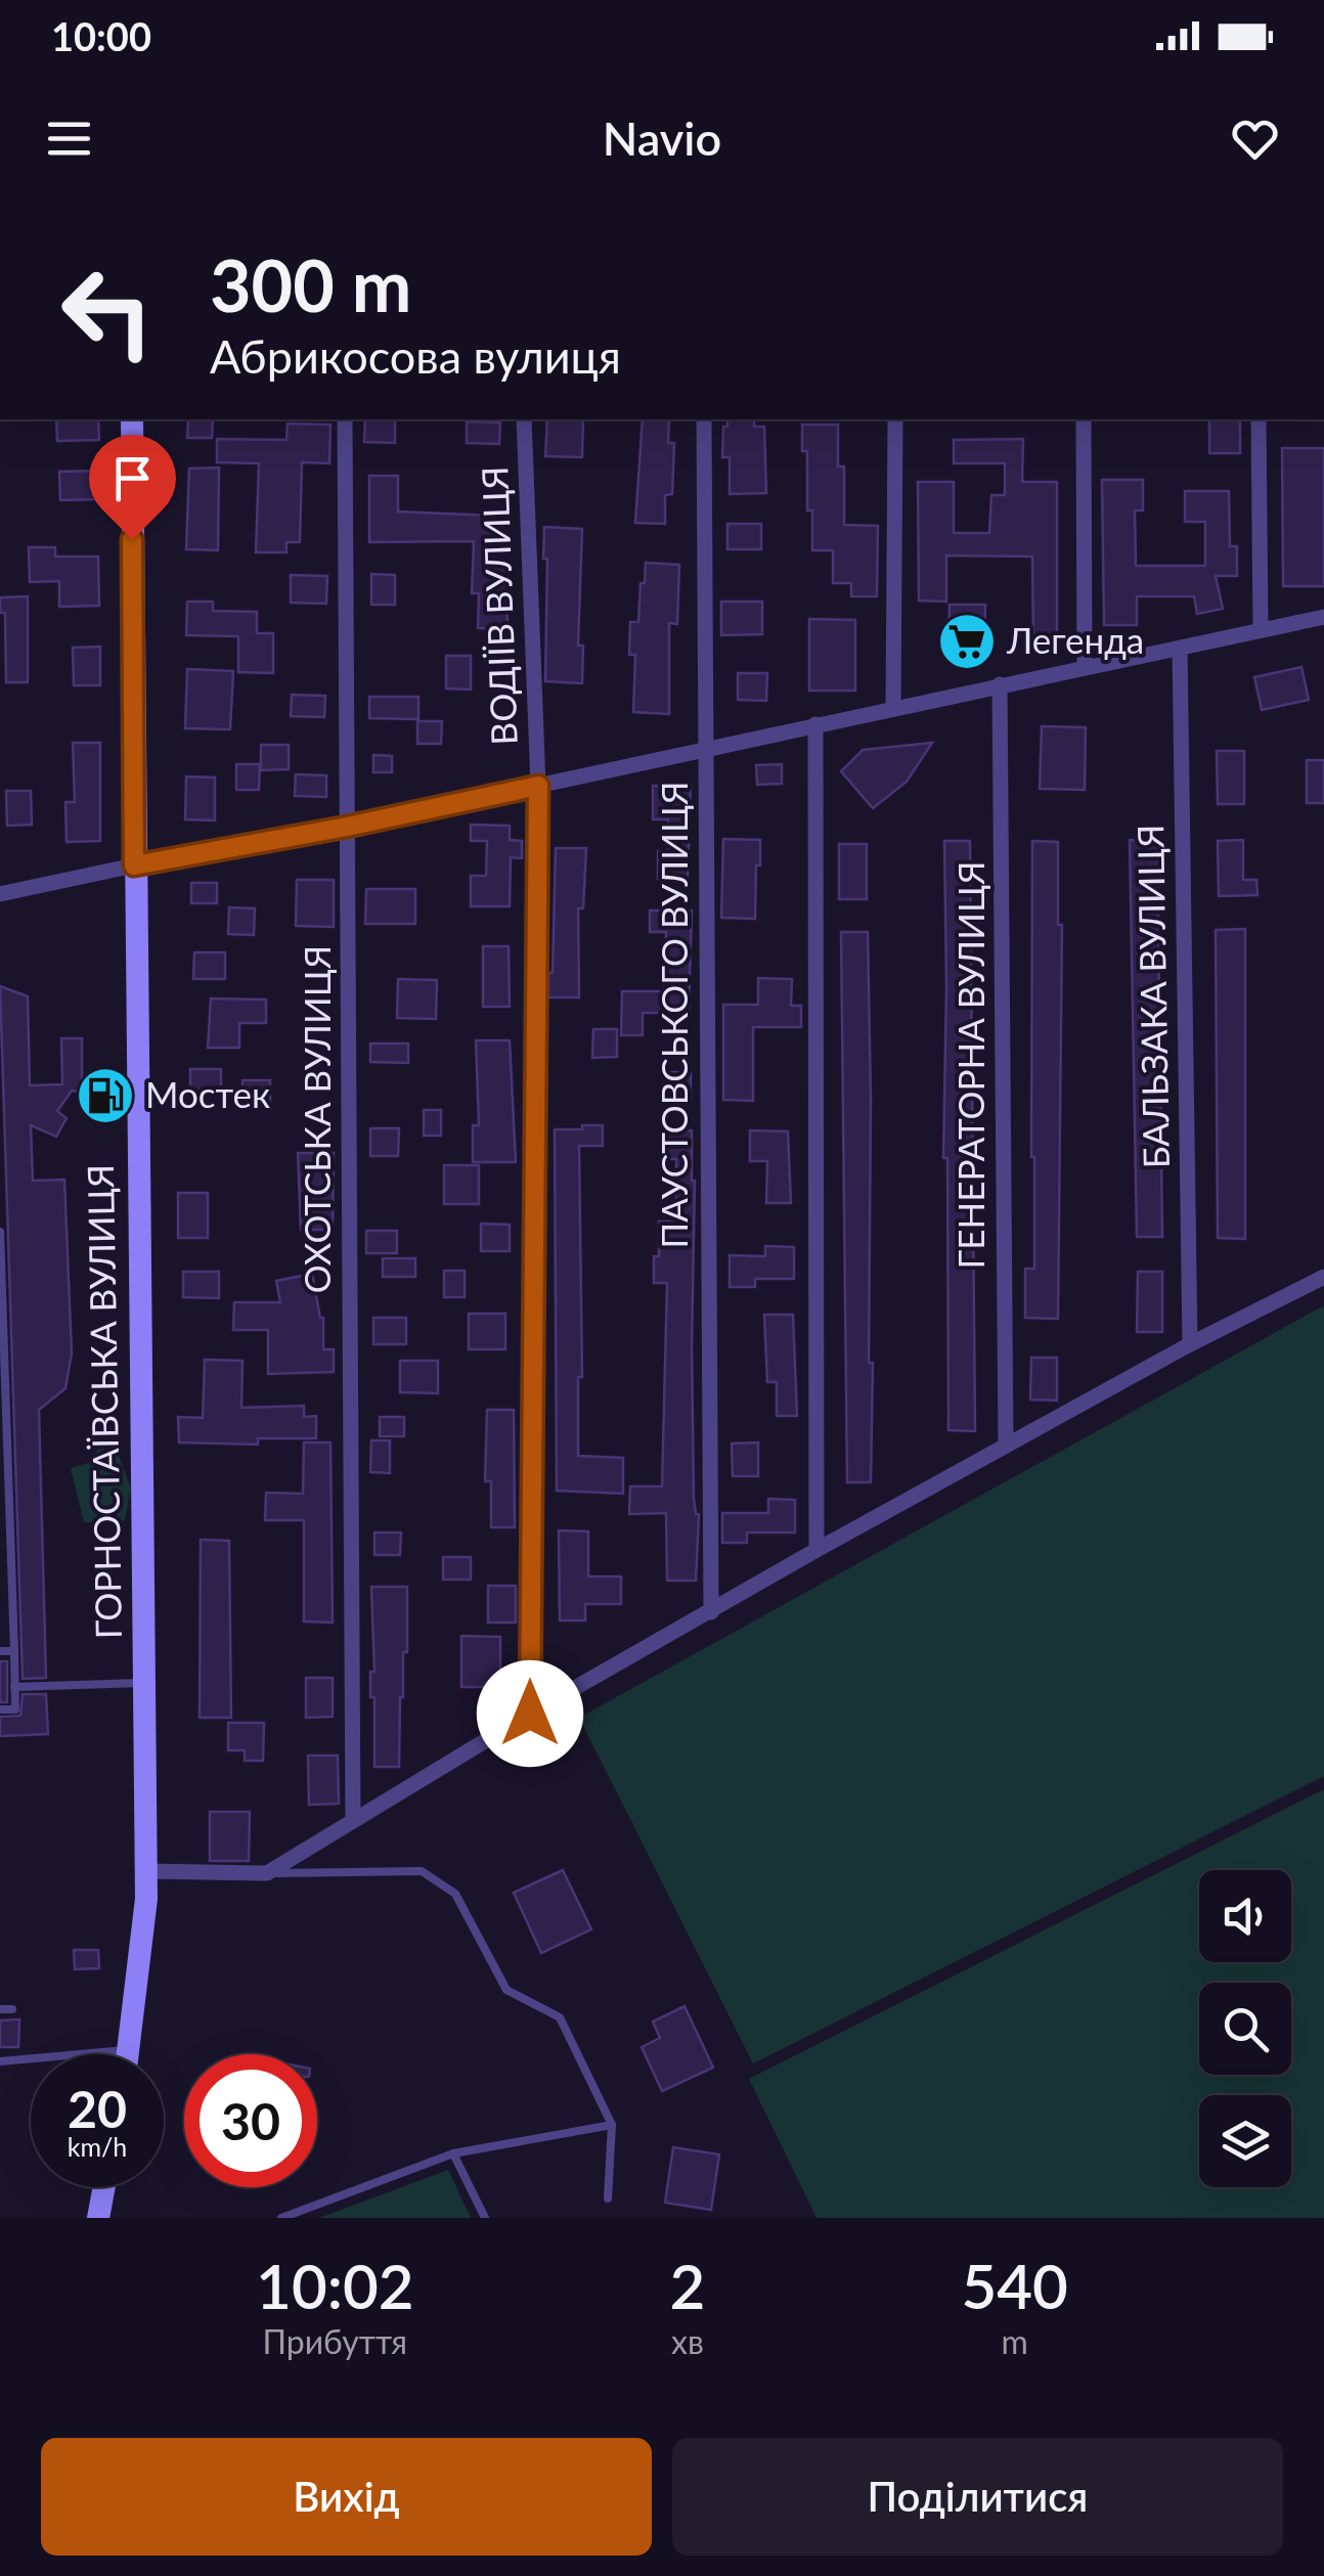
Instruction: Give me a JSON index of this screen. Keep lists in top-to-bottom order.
{
  "streets": {
    "main road": ["ГОРНОСТАЇВСЬКА ВУЛИЦЯ"],
    "street": [
      "ВОДІЇВ ВУЛИЦЯ",
      "БАЛЬЗАКА ВУЛИЦЯ",
      "ПАУСТОВСЬКОГО ВУЛИЦЯ",
      "ГЕНЕРАТОРНА ВУЛИЦЯ",
      "ОХОТСЬКА ВУЛИЦЯ"
    ]
  },
  "places": {
    "supermarket": ["Легенда"],
    "fuel station": ["Мостек"]
  },
  "page": {
    "status": "10:00",
    "header": "Navio",
    "turn": ["300 m", "Абрикосова вулиця"],
    "speed": "20 km/h",
    "limit": "30",
    "eta": [
      "10:02",
      "Прибуття",
      "2",
      "хв",
      "540",
      "m"
    ],
    "buttons": ["Вихід", "Поділитися"]
  }
}
